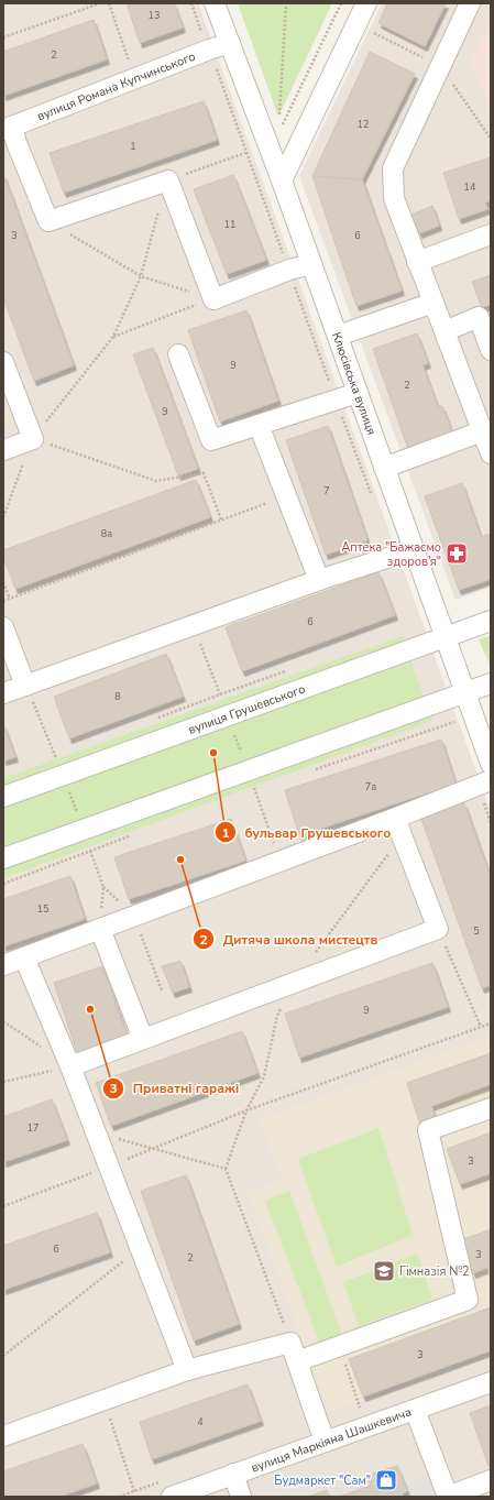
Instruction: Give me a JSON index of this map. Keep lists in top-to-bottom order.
{
  "streets": {
    "street": [
      "вулиця Романа Купчинського",
      "Клюсівська вулиця",
      "вулиця Грушевського",
      "вулиця Маркіяна Шашкевича"
    ]
  },
  "crossings": [
    ["вулиця Романа Купчинського", "Клюсівська вулиця"],
    ["Клюсівська вулиця", "вулиця Грушевського"]
  ],
  "places": {
    "pharmacy": ["Аптека \"Бажаємо здоров'я\""],
    "other": ["бульвар Грушевського", "Дитяча школа мистецтв", "Приватні гаражі"],
    "school or university": ["Гімназія №2"],
    "shop": ["Будмаркет \"Сам\""]
  },
  "house_numbers": [
    "13",
    "2",
    "12",
    "1",
    "14",
    "11",
    "3",
    "6",
    "9",
    "2",
    "9",
    "7",
    "8а",
    "6",
    "8",
    "7а",
    "15",
    "5",
    "9",
    "17",
    "3",
    "6",
    "3",
    "2",
    "3",
    "4"
  ]
}
